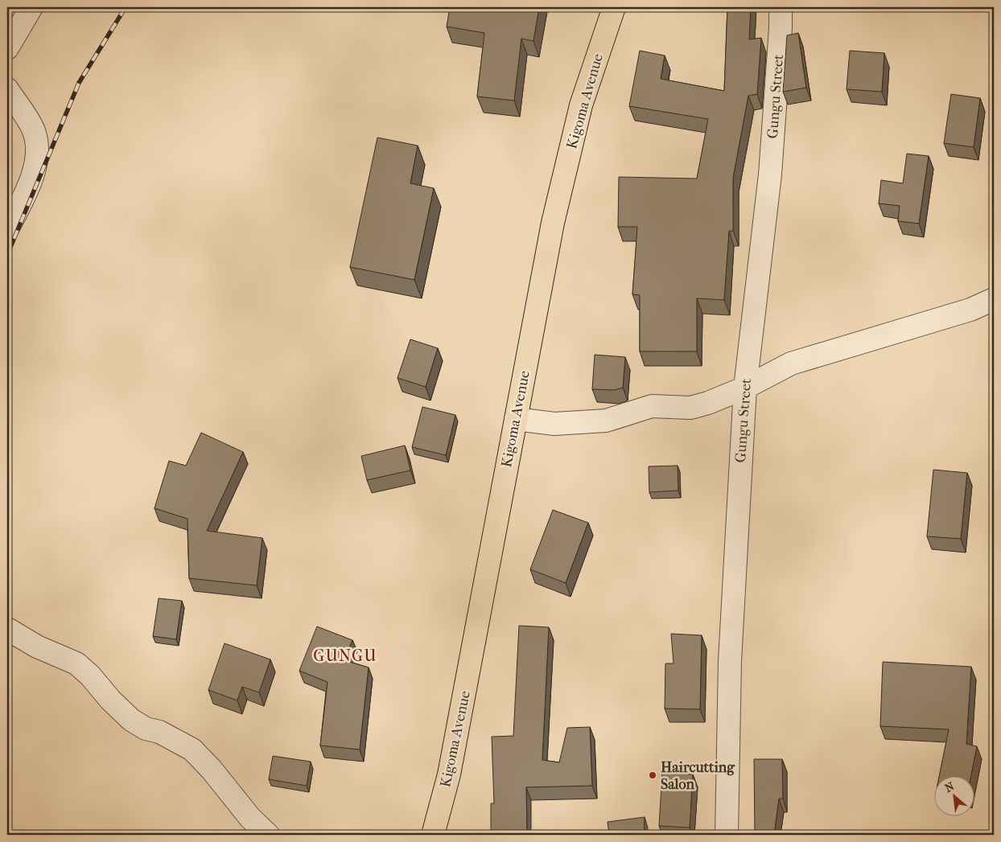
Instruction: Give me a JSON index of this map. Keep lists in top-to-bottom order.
{
  "streets": {
    "main road": ["Kigoma Avenue"],
    "street": ["Gungu Street"]
  },
  "districts": ["GUNGU"],
  "places": ["Haircutting Salon"],
  "north": "top left"
}
